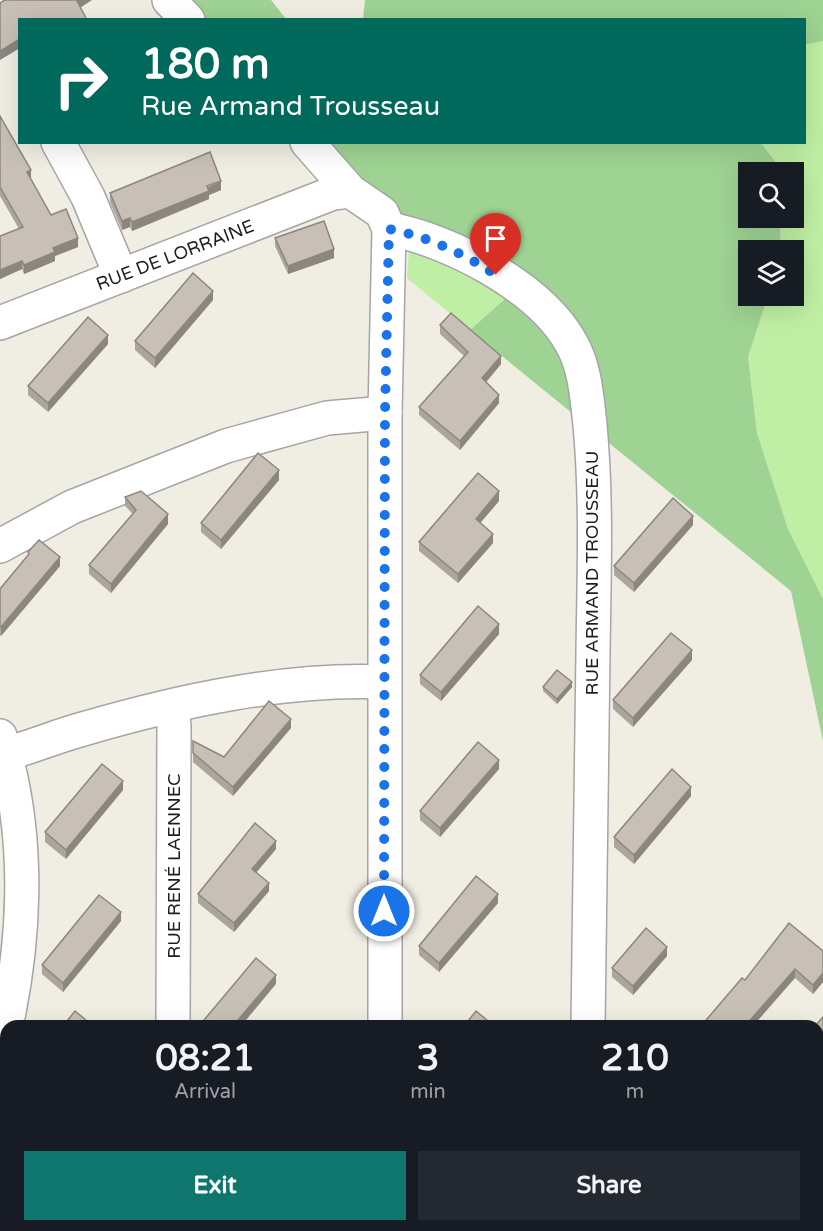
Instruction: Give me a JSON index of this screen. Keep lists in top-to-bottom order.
{
  "streets": {
    "street": ["RUE DE LORRAINE", "RUE ARMAND TROUSSEAU", "RUE RENÉ LAENNEC"]
  },
  "page": {
    "turn": ["180 m", "Rue Armand Trousseau"],
    "eta": [
      "08:21",
      "Arrival",
      "3",
      "min",
      "210",
      "m"
    ],
    "buttons": ["Exit", "Share"]
  }
}
